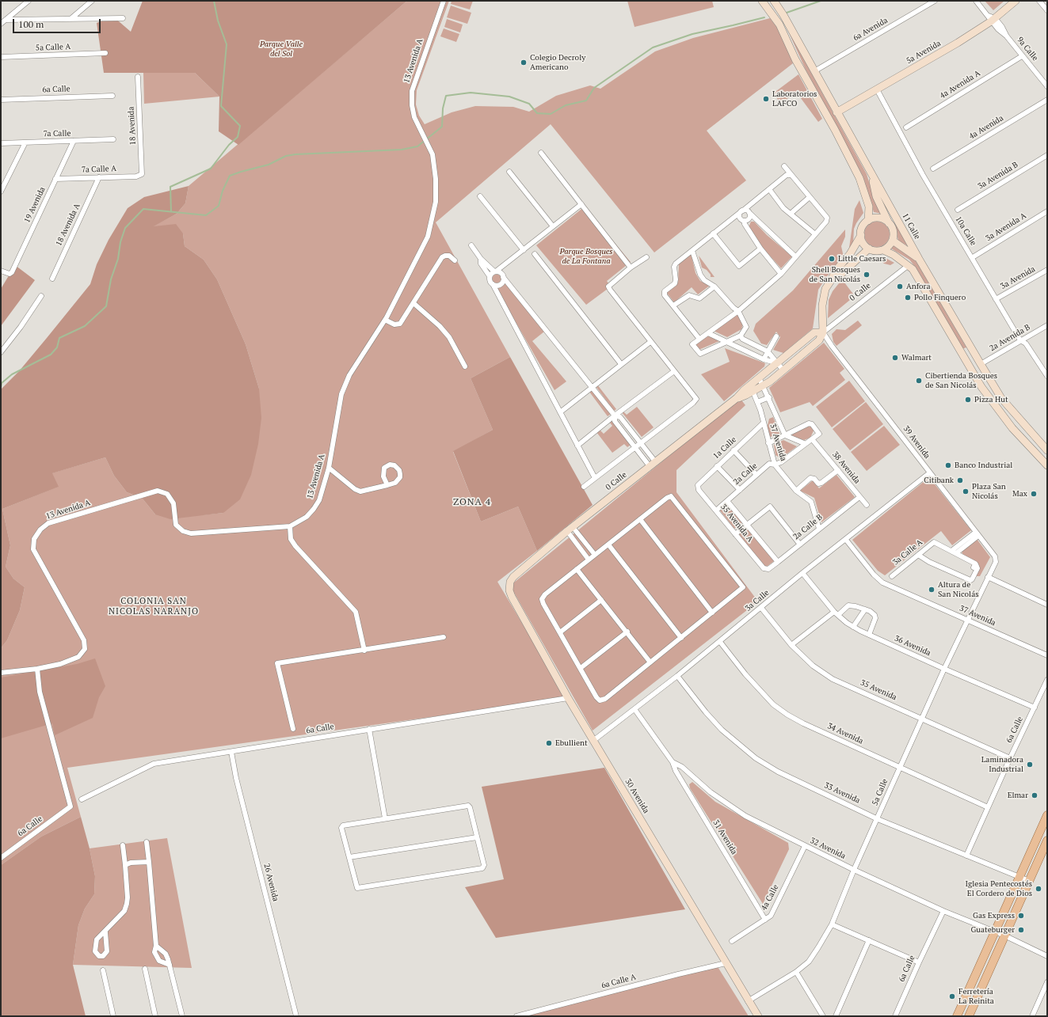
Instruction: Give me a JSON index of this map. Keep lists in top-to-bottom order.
{
  "streets": {
    "street": [
      "6a Avenida",
      "5a Calle A",
      "9a Calle",
      "5a Avenida",
      "13 Avenida A",
      "4a Avenida A",
      "6a Calle",
      "18 Avenida",
      "4a Avenida",
      "7a Calle",
      "7a Calle A",
      "3a Avenida B",
      "19 Avenida",
      "18 Avenida A",
      "11 Calle",
      "3a Avenida A",
      "10a Calle",
      "3a Avenida",
      "0 Calle",
      "2a Avenida B",
      "37 Avenida",
      "39 Avenida",
      "1a Calle",
      "38 Avenida",
      "2a Calle",
      "35 Avenida A",
      "2a Calle B",
      "3a Calle A",
      "3a Calle",
      "36 Avenida",
      "35 Avenida",
      "34 Avenida",
      "5a Calle",
      "33 Avenida",
      "30 Avenida",
      "31 Avenida",
      "32 Avenida",
      "26 Avenida",
      "4a Calle",
      "6a Calle A"
    ]
  },
  "crossings": [
    ["6a Avenida", "11 Calle"],
    ["9a Calle", "5a Avenida"],
    ["9a Calle", "4a Avenida A"],
    ["5a Avenida", "11 Calle"],
    ["5a Avenida", "10a Calle"],
    ["13 Avenida A", "6a Calle"],
    ["6a Calle", "36 Avenida"],
    ["6a Calle", "35 Avenida"],
    ["6a Calle", "34 Avenida"],
    ["6a Calle", "33 Avenida"],
    ["6a Calle", "30 Avenida"],
    ["6a Calle", "32 Avenida"],
    ["6a Calle", "26 Avenida"],
    ["18 Avenida", "7a Calle A"],
    ["7a Calle", "19 Avenida"],
    ["7a Calle A", "19 Avenida"],
    ["7a Calle A", "18 Avenida A"],
    ["11 Calle", "2a Avenida B"],
    ["3a Avenida A", "10a Calle"],
    ["10a Calle", "3a Avenida"],
    ["10a Calle", "2a Avenida B"],
    ["0 Calle", "37 Avenida"],
    ["0 Calle", "39 Avenida"],
    ["0 Calle", "30 Avenida"],
    ["37 Avenida", "1a Calle"],
    ["37 Avenida", "2a Calle"],
    ["37 Avenida", "2a Calle B"],
    ["37 Avenida", "3a Calle"],
    ["37 Avenida", "5a Calle"],
    ["39 Avenida", "3a Calle"],
    ["39 Avenida", "5a Calle"],
    ["1a Calle", "35 Avenida A"],
    ["38 Avenida", "2a Calle"],
    ["38 Avenida", "2a Calle B"],
    ["2a Calle", "35 Avenida A"],
    ["35 Avenida A", "2a Calle B"],
    ["3a Calle", "36 Avenida"],
    ["3a Calle", "35 Avenida"],
    ["3a Calle", "34 Avenida"],
    ["3a Calle", "33 Avenida"],
    ["3a Calle", "30 Avenida"],
    ["3a Calle", "32 Avenida"],
    ["36 Avenida", "5a Calle"],
    ["35 Avenida", "5a Calle"],
    ["34 Avenida", "5a Calle"],
    ["5a Calle", "33 Avenida"],
    ["5a Calle", "30 Avenida"],
    ["5a Calle", "32 Avenida"],
    ["30 Avenida", "6a Calle A"],
    ["31 Avenida", "32 Avenida"],
    ["31 Avenida", "4a Calle"],
    ["32 Avenida", "4a Calle"]
  ],
  "districts": ["ZONA 4", "COLONIA SAN NICOLAS NARANJO"],
  "parks": ["Parque Valle del Sol", "Parque Bosques de La Fontana"],
  "places": [
    "Colegio Decroly Americano",
    "Laboratorios LAFCO",
    "Little Caesars",
    "Shell Bosques de San Nicolás",
    "Anfora",
    "Pollo Finquero",
    "Walmart",
    "Cibertienda Bosques de San Nicolás",
    "Pizza Hut",
    "Banco Industrial",
    "Citibank",
    "Plaza San Nicolás",
    "Max",
    "Altura de San Nicolás",
    "Ebullient",
    "Laminadora Industrial",
    "Elmar",
    "Iglesia Pentecostés El Cordero de Dios",
    "Gas Express",
    "Guateburger",
    "Ferretería La Reinita"
  ],
  "scale_bar": "100 m"
}
